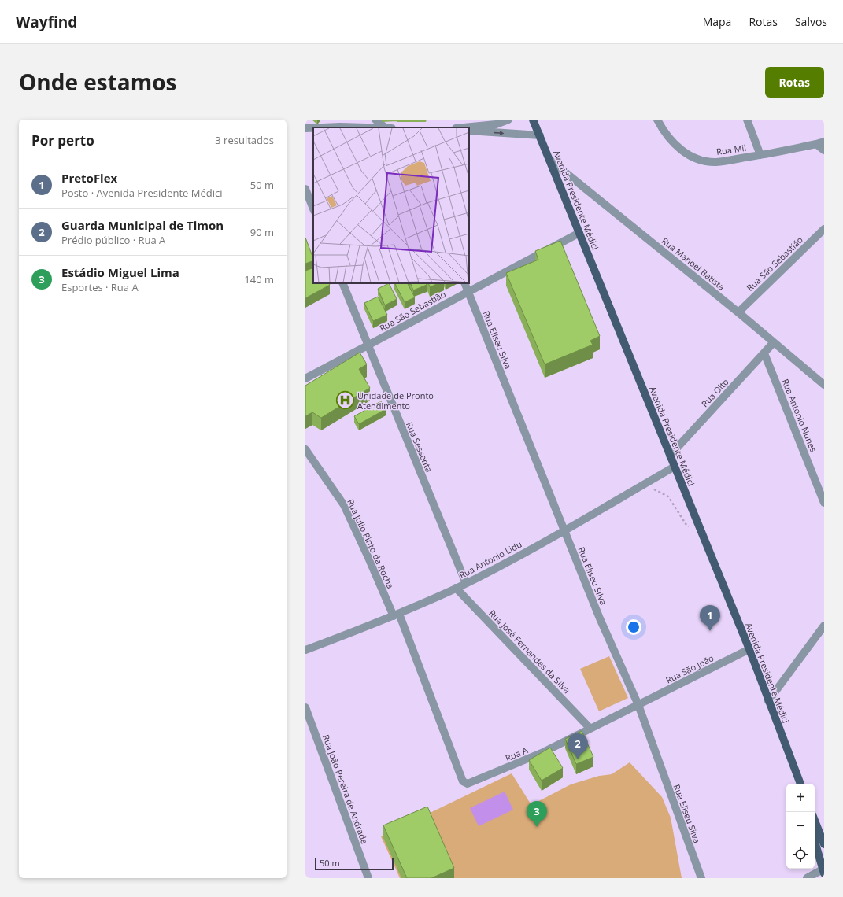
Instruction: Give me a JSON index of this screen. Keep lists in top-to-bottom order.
{
  "streets": {
    "main road": ["Avenida Presidente Médici"],
    "street": [
      "Rua Mil",
      "Rua Manoel Batista",
      "Rua São Sebastião",
      "Rua Eliseu Silva",
      "Rua Oito",
      "Rua Antonio Nunes",
      "Rua Sessenta",
      "Rua Julio Pinto da Rocha",
      "Rua Antonio Lidu",
      "Rua José Fernandes da Silva",
      "Rua São João",
      "Rua A",
      "Rua João Pereira de Andrade"
    ]
  },
  "crossings": [
    ["Avenida Presidente Médici", "Rua Manoel Batista"],
    ["Avenida Presidente Médici", "Rua São Sebastião"],
    ["Avenida Presidente Médici", "Rua Oito"],
    ["Avenida Presidente Médici", "Rua Antonio Lidu"],
    ["Avenida Presidente Médici", "Rua São João"],
    ["Rua Manoel Batista", "Rua São Sebastião"],
    ["Rua Manoel Batista", "Rua Oito"],
    ["Rua São Sebastião", "Rua Eliseu Silva"],
    ["Rua São Sebastião", "Rua Sessenta"],
    ["Rua Eliseu Silva", "Rua Antonio Lidu"],
    ["Rua Eliseu Silva", "Rua São João"],
    ["Rua Eliseu Silva", "Rua A"],
    ["Rua Oito", "Rua Antonio Nunes"],
    ["Rua Sessenta", "Rua Antonio Lidu"],
    ["Rua Julio Pinto da Rocha", "Rua Antonio Lidu"],
    ["Rua Julio Pinto da Rocha", "Rua A"],
    ["Rua Antonio Lidu", "Rua José Fernandes da Silva"],
    ["Rua José Fernandes da Silva", "Rua A"],
    ["Rua São João", "Rua A"]
  ],
  "places": {
    "hospital": ["Unidade de Pronto Atendimento"]
  },
  "scale_bar": "50 m",
  "page": {
    "header": "Wayfind",
    "nav": ["Mapa", "Rotas", "Salvos"],
    "title": "Onde estamos",
    "buttons": "Rotas",
    "heading": ["Por perto", "3 resultados"],
    "list": [
      {
        "mark": "1",
        "name": "PretoFlex",
        "note": "Posto · Avenida Presidente Médici",
        "value": "50 m"
      },
      {
        "mark": "2",
        "name": "Guarda Municipal de Timon",
        "note": "Prédio público · Rua A",
        "value": "90 m"
      },
      {
        "mark": "3",
        "name": "Estádio Miguel Lima",
        "note": "Esportes · Rua A",
        "value": "140 m"
      }
    ],
    "pins": ["1", "2", "3"],
    "map_buttons": ["+", "−"],
    "scale": "50 m"
  }
}
